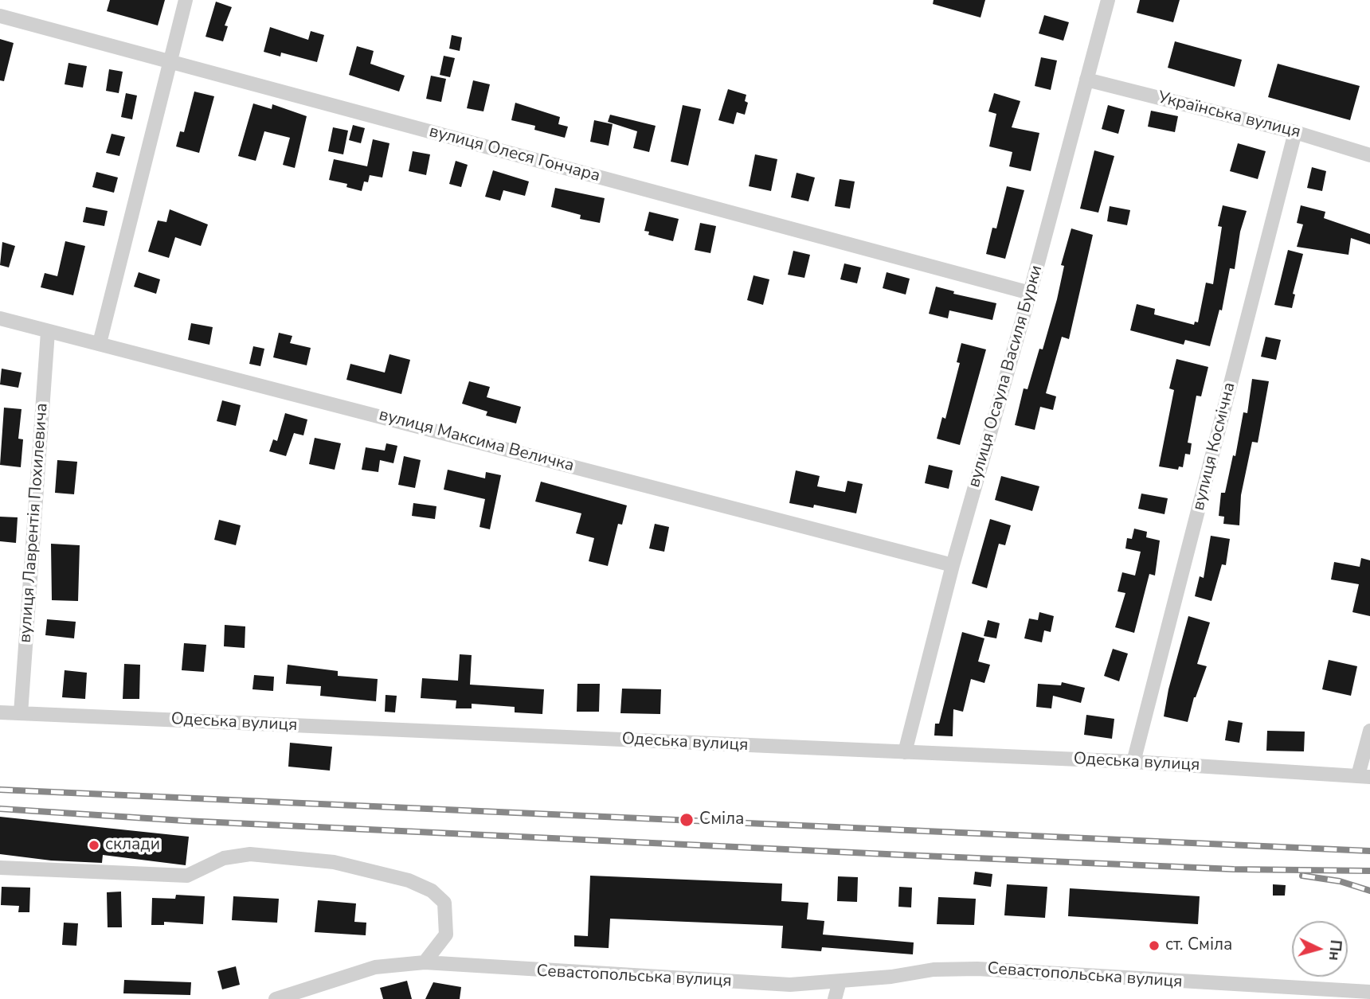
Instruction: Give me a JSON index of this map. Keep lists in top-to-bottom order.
{
  "streets": {
    "street": [
      "Українська вулиця",
      "вулиця Олеся Гончара",
      "вулиця Осаула Василя Бурки",
      "вулиця Максима Величка",
      "вулиця Космічна",
      "вулиця Лаврентія Похилевича",
      "Одеська вулиця",
      "Севастопольська вулиця"
    ]
  },
  "crossings": [
    ["Українська вулиця", "вулиця Осаула Василя Бурки"],
    ["Українська вулиця", "вулиця Космічна"],
    ["вулиця Олеся Гончара", "вулиця Осаула Василя Бурки"],
    ["вулиця Осаула Василя Бурки", "вулиця Максима Величка"],
    ["вулиця Осаула Василя Бурки", "Одеська вулиця"],
    ["вулиця Максима Величка", "вулиця Лаврентія Похилевича"],
    ["вулиця Космічна", "Одеська вулиця"],
    ["вулиця Лаврентія Похилевича", "Одеська вулиця"]
  ],
  "places": ["Сміла", "склади", "ст. Сміла"],
  "north": "right"
}
